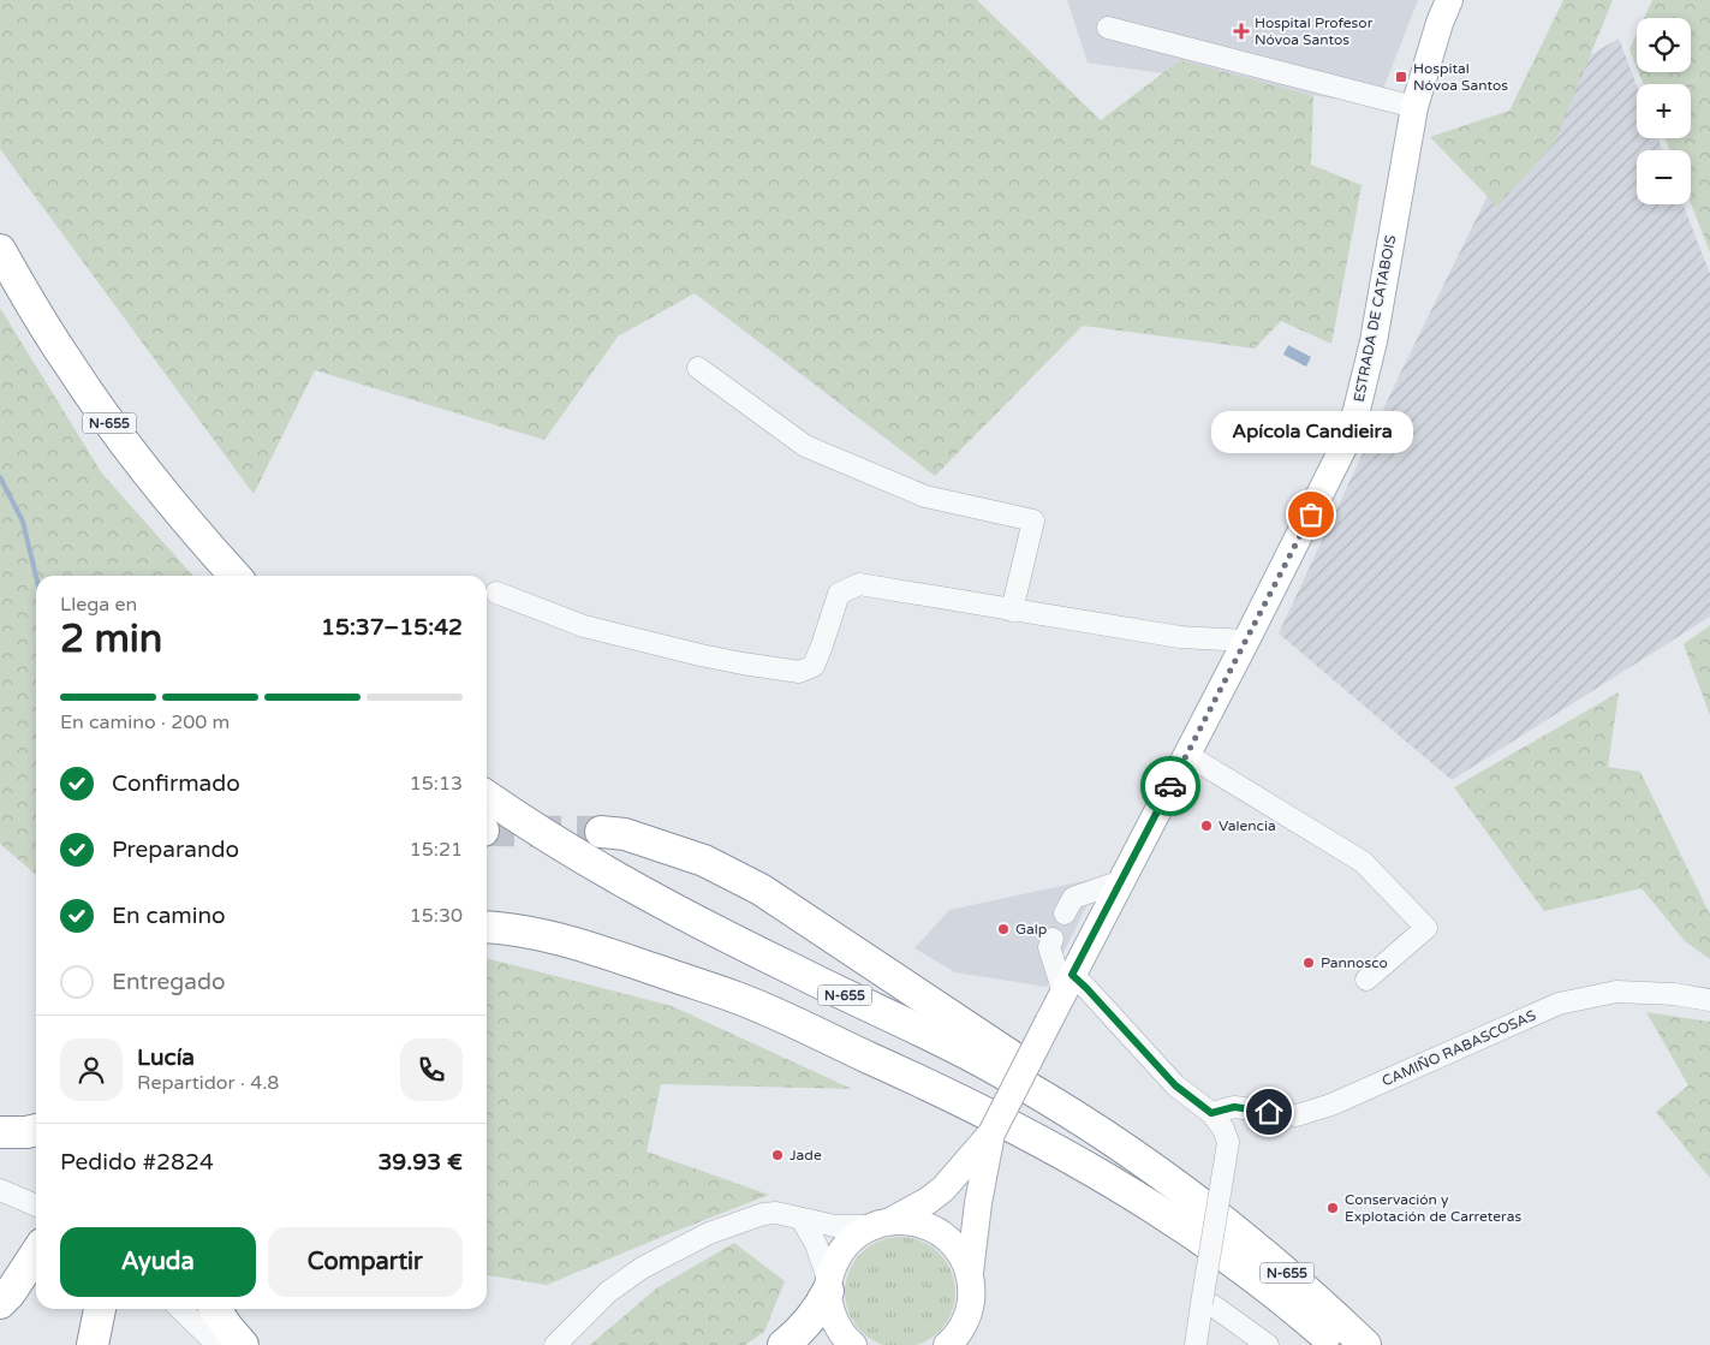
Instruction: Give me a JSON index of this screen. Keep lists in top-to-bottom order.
{
  "streets": {
    "highway": ["N-655"],
    "main road": ["ESTRADA DE CATABOIS"],
    "street": ["CAMIÑO RABASCOSAS"]
  },
  "places": {
    "health": ["Hospital Profesor Nóvoa Santos"],
    "transit": ["Hospital Nóvoa Santos"],
    "other": [
      "Apícola Candieira",
      "Valencia",
      "Galp",
      "Pannosco",
      "Jade",
      "Conservación y Explotación de Carreteras"
    ]
  },
  "page": {
    "map_buttons": ["+", "−"],
    "bubble": "Apícola Candieira",
    "heading": ["2 min", "Llega en", "15:37–15:42"],
    "panel": [
      "Lucía",
      "Repartidor · 4.8",
      "Pedido #2824",
      "39.93 €"
    ],
    "bar": "En camino · 200 m",
    "list": [
      ["Confirmado", "15:13"],
      ["Preparando", "15:21"],
      ["En camino", "15:30"],
      "Entregado"
    ],
    "buttons": ["Ayuda", "Compartir"]
  }
}
